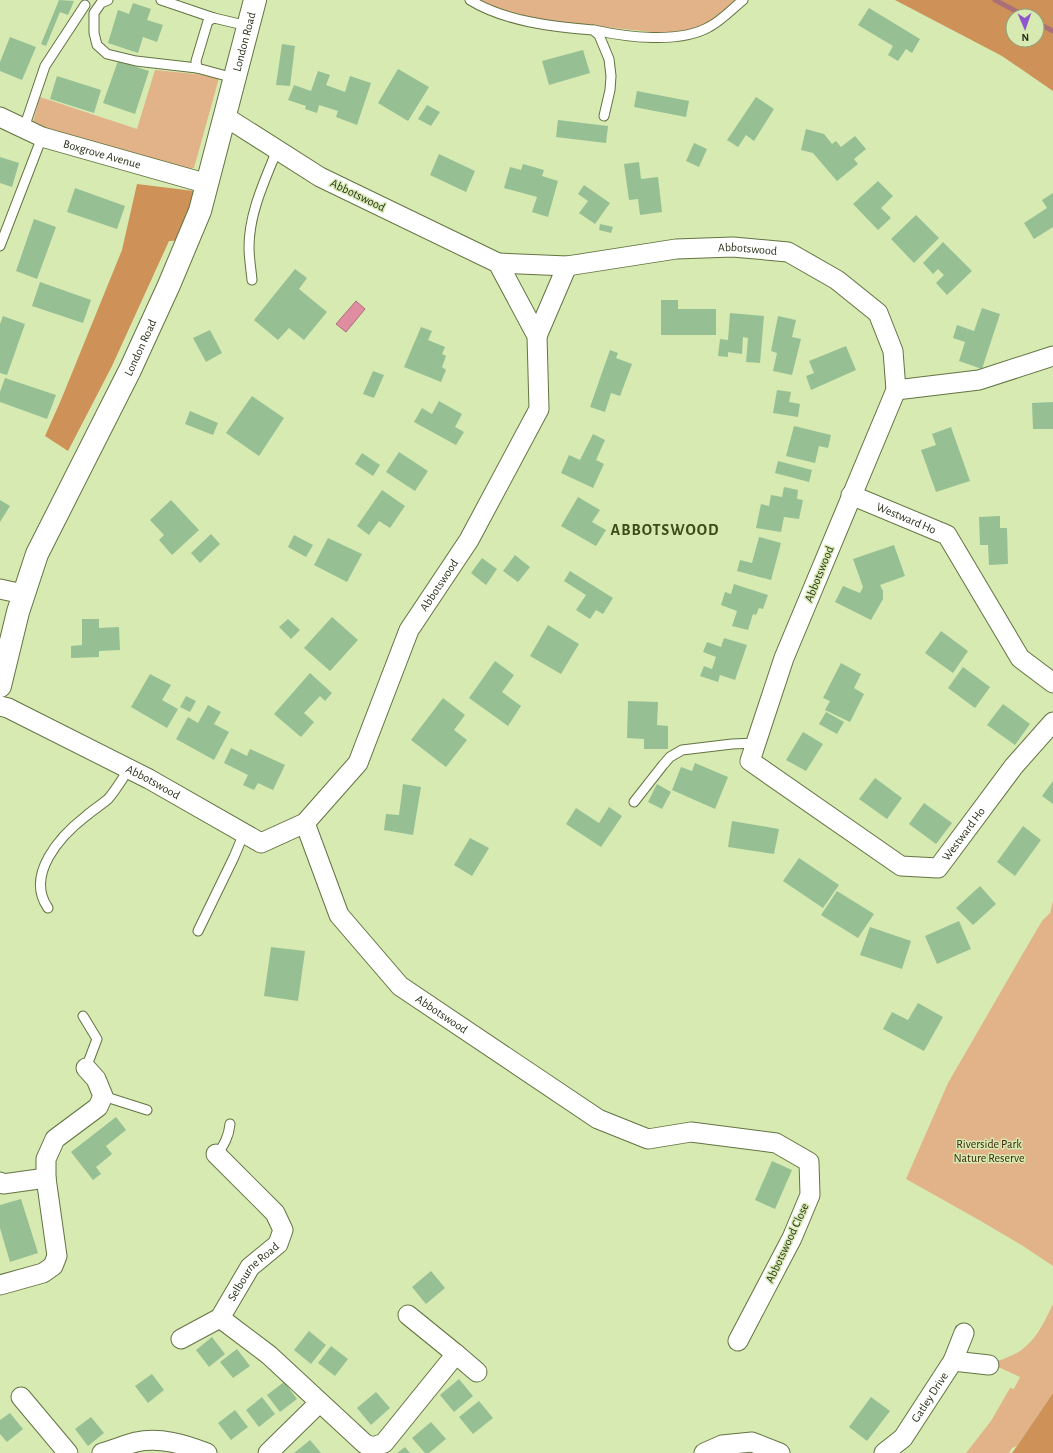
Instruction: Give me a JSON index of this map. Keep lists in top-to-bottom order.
{
  "streets": {
    "main road": ["London Road"],
    "street": [
      "Boxgrove Avenue",
      "Abbotswood",
      "Westward Ho",
      "Abbotswood Close",
      "Selbourne Road",
      "Gatley Drive"
    ]
  },
  "crossings": [
    ["London Road", "Boxgrove Avenue"],
    ["London Road", "Abbotswood"],
    ["Abbotswood", "Westward Ho"],
    ["Abbotswood", "Abbotswood Close"]
  ],
  "districts": ["ABBOTSWOOD"],
  "parks": ["Riverside Park Nature Reserve"],
  "north": "bottom"
}
